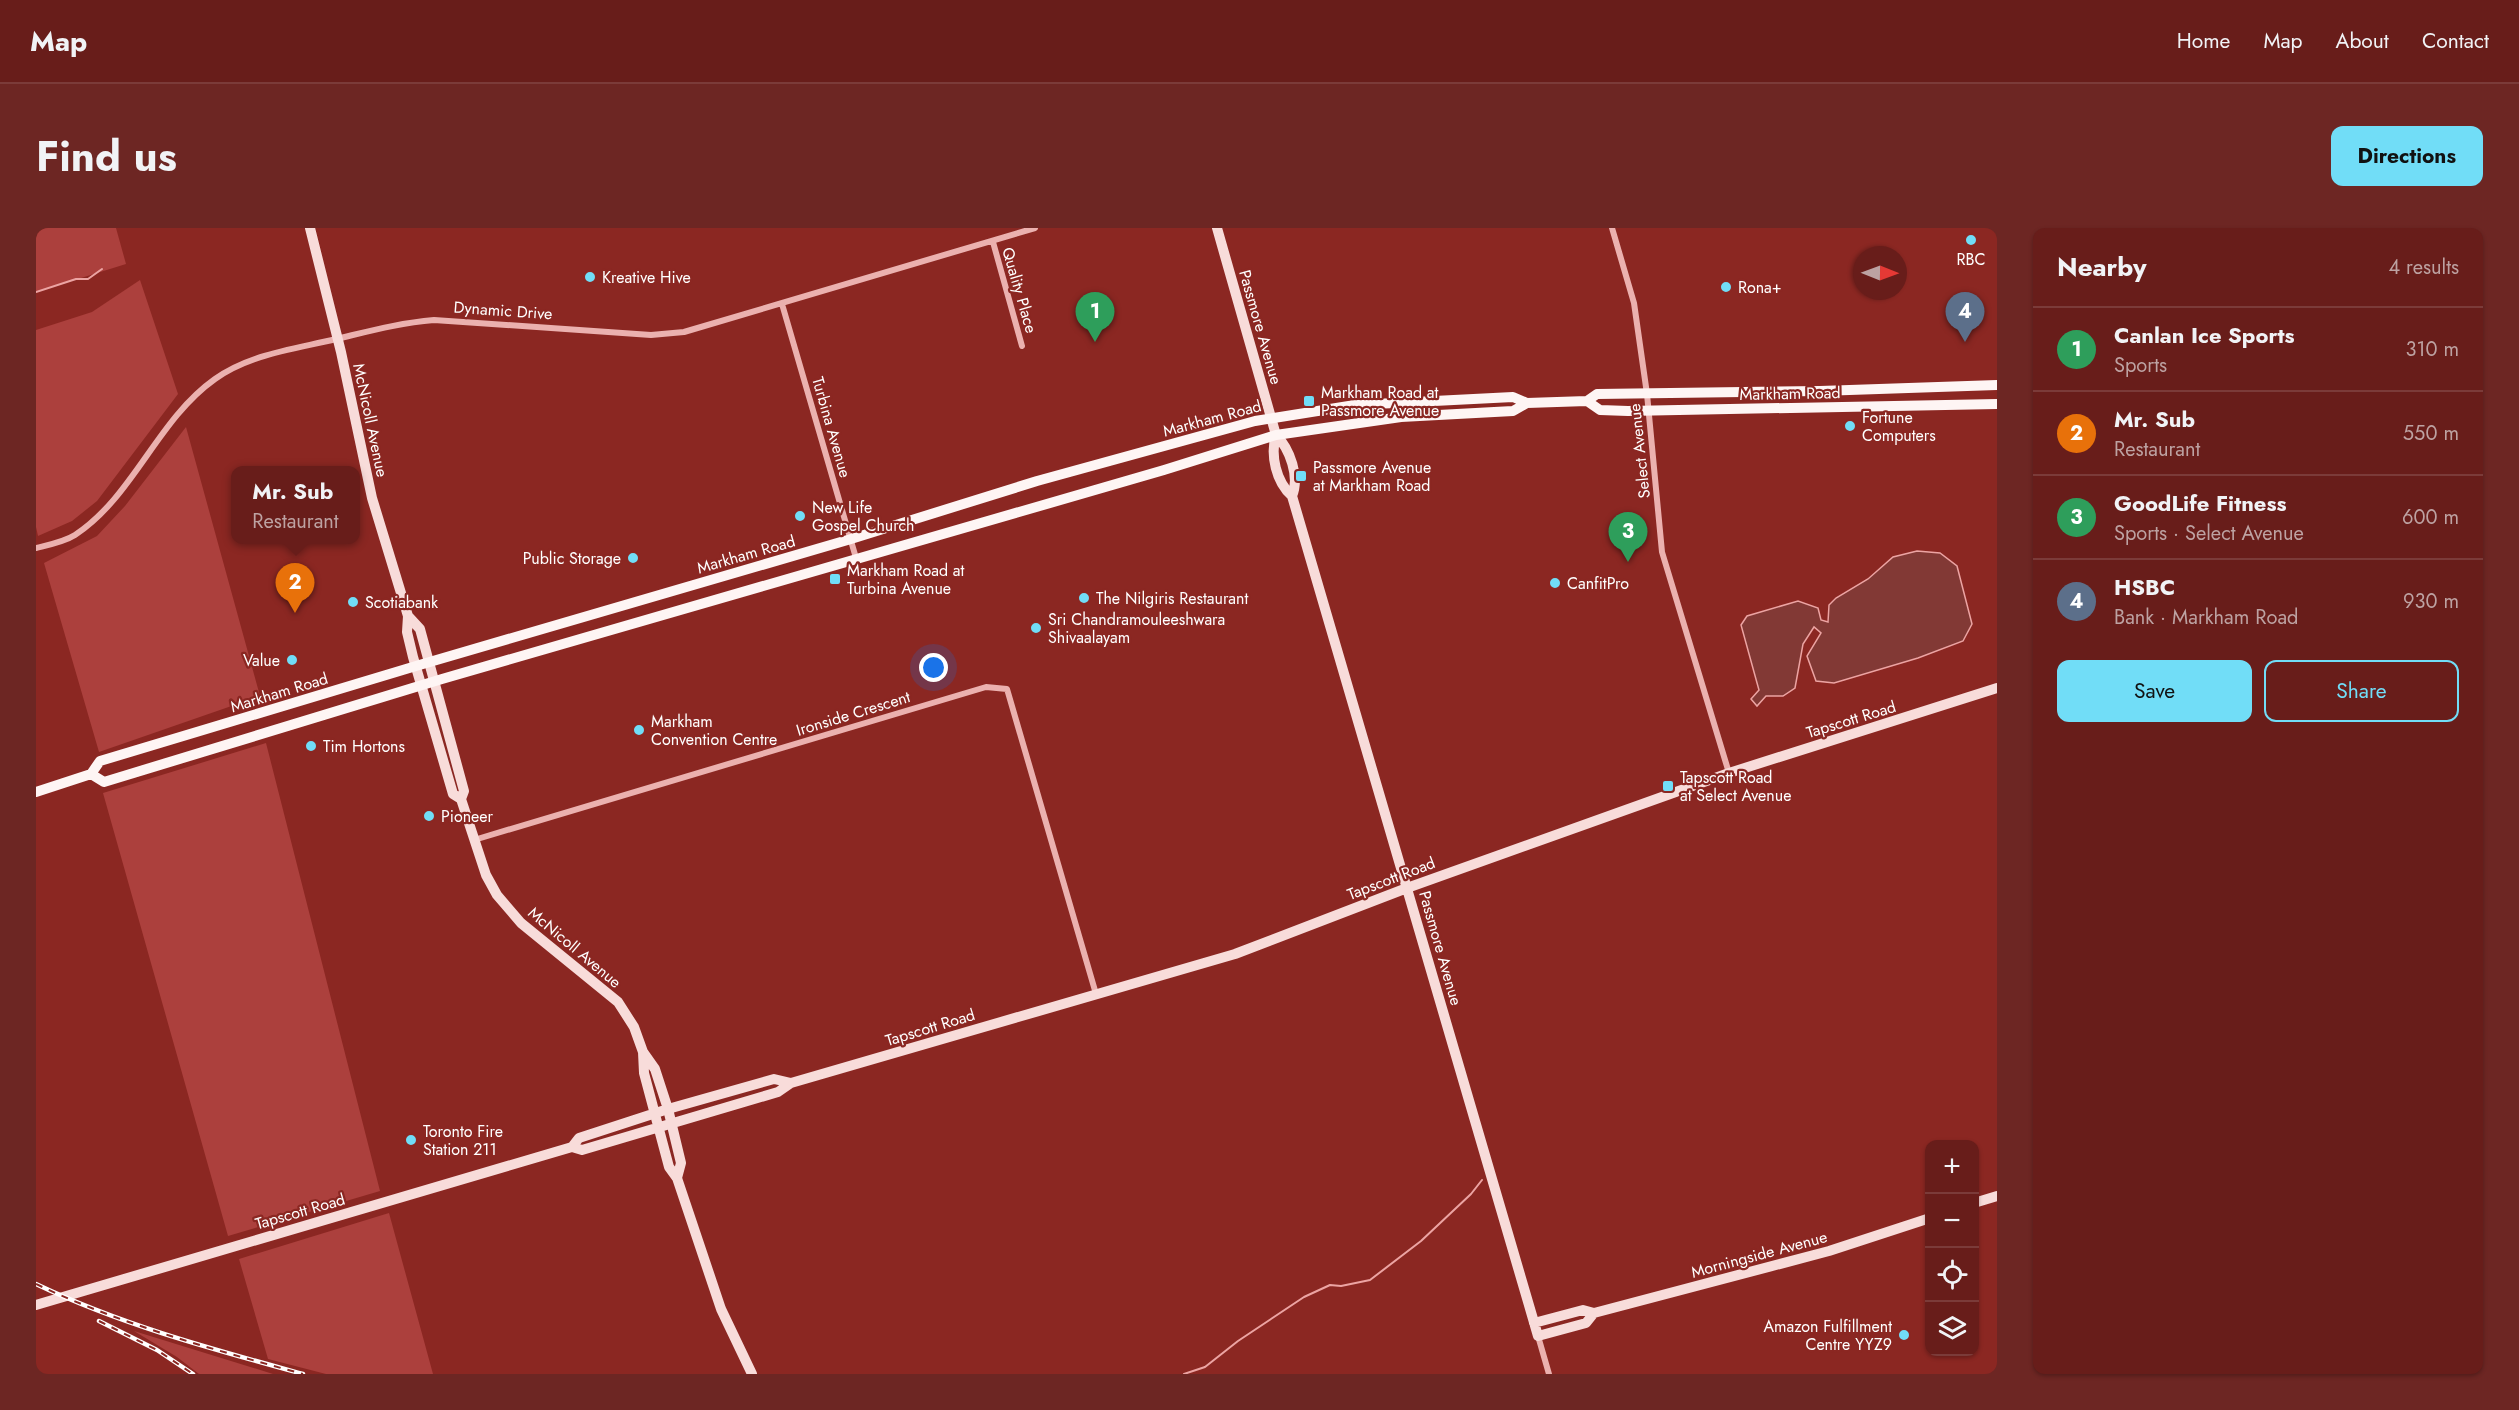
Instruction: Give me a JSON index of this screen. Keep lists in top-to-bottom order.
{
  "streets": {
    "main road": ["Markham Road"],
    "street": [
      "Quality Place",
      "Dynamic Drive",
      "Passmore Avenue",
      "McNicoll Avenue",
      "Turbina Avenue",
      "Select Avenue",
      "Ironside Crescent",
      "Tapscott Road",
      "Morningside Avenue"
    ]
  },
  "crossings": [
    ["Quality Place", "Dynamic Drive"],
    ["Dynamic Drive", "McNicoll Avenue"],
    ["Dynamic Drive", "Turbina Avenue"],
    ["Passmore Avenue", "Markham Road"],
    ["Passmore Avenue", "Tapscott Road"],
    ["Passmore Avenue", "Morningside Avenue"],
    ["Markham Road", "McNicoll Avenue"],
    ["Markham Road", "Turbina Avenue"],
    ["Markham Road", "Select Avenue"],
    ["McNicoll Avenue", "Ironside Crescent"],
    ["McNicoll Avenue", "Tapscott Road"],
    ["Select Avenue", "Tapscott Road"],
    ["Ironside Crescent", "Tapscott Road"]
  ],
  "places": {
    "other": [
      "RBC",
      "Kreative Hive",
      "Rona+",
      "Fortune Computers",
      "New Life Gospel Church",
      "Public Storage",
      "CanfitPro",
      "The Nilgiris Restaurant",
      "Scotiabank",
      "Sri Chandramouleeshwara Shivaalayam",
      "Value",
      "Markham Convention Centre",
      "Tim Hortons",
      "Pioneer",
      "Toronto Fire Station 211",
      "Amazon Fulfillment Centre YYZ9"
    ],
    "transit": [
      "Markham Road at Passmore Avenue",
      "Passmore Avenue at Markham Road",
      "Markham Road at Turbina Avenue",
      "Tapscott Road at Select Avenue"
    ]
  },
  "north": "right",
  "page": {
    "header": "Map",
    "nav": [
      "Home",
      "Map",
      "About",
      "Contact"
    ],
    "title": "Find us",
    "buttons": [
      "Directions",
      ["Save", "Share"]
    ],
    "heading": ["Nearby", "4 results"],
    "pins": [
      "1",
      "4",
      "3",
      "2"
    ],
    "list": [
      {
        "mark": "1",
        "name": "Canlan Ice Sports",
        "note": "Sports",
        "value": "310 m"
      },
      {
        "mark": "2",
        "name": "Mr. Sub",
        "note": "Restaurant",
        "value": "550 m"
      },
      {
        "mark": "3",
        "name": "GoodLife Fitness",
        "note": "Sports · Select Avenue",
        "value": "600 m"
      },
      {
        "mark": "4",
        "name": "HSBC",
        "note": "Bank · Markham Road",
        "value": "930 m"
      }
    ],
    "popup": ["Mr. Sub", "Restaurant"],
    "map_buttons": ["+", "−"]
  }
}
